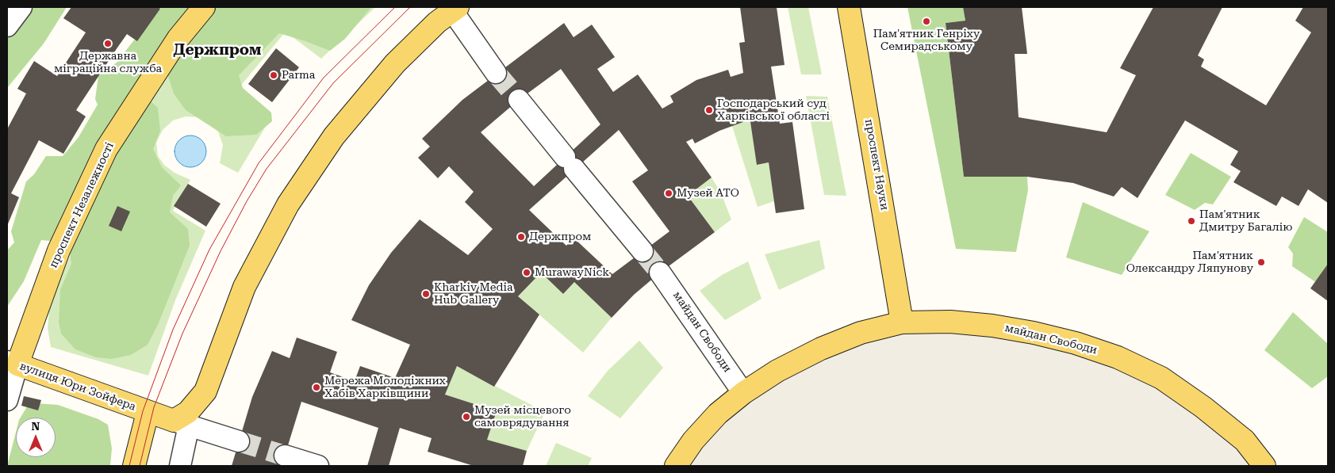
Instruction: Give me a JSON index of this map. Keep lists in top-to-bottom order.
{
  "streets": {
    "main road": [
      "проспект Науки",
      "проспект Незалежності",
      "майдан Свободи",
      "вулиця Юри Зойфера"
    ]
  },
  "crossings": [
    ["проспект Науки", "майдан Свободи"],
    ["проспект Незалежності", "вулиця Юри Зойфера"]
  ],
  "districts": ["Держпром"],
  "places": [
    "Пам'ятник Генріху Семирадському",
    "Державна міграційна служба",
    "Parma",
    "Господарський суд Харківської області",
    "Музей АТО",
    "Пам'ятник Дмитру Багалію",
    "Держпром",
    "Пам'ятник Олександру Ляпунову",
    "MurawayNick",
    "Kharkiv Media Hub Gallery",
    "Мережа Молодіжних Хабів Харківщини",
    "Музей місцевого самоврядування"
  ],
  "north": "top"
}
